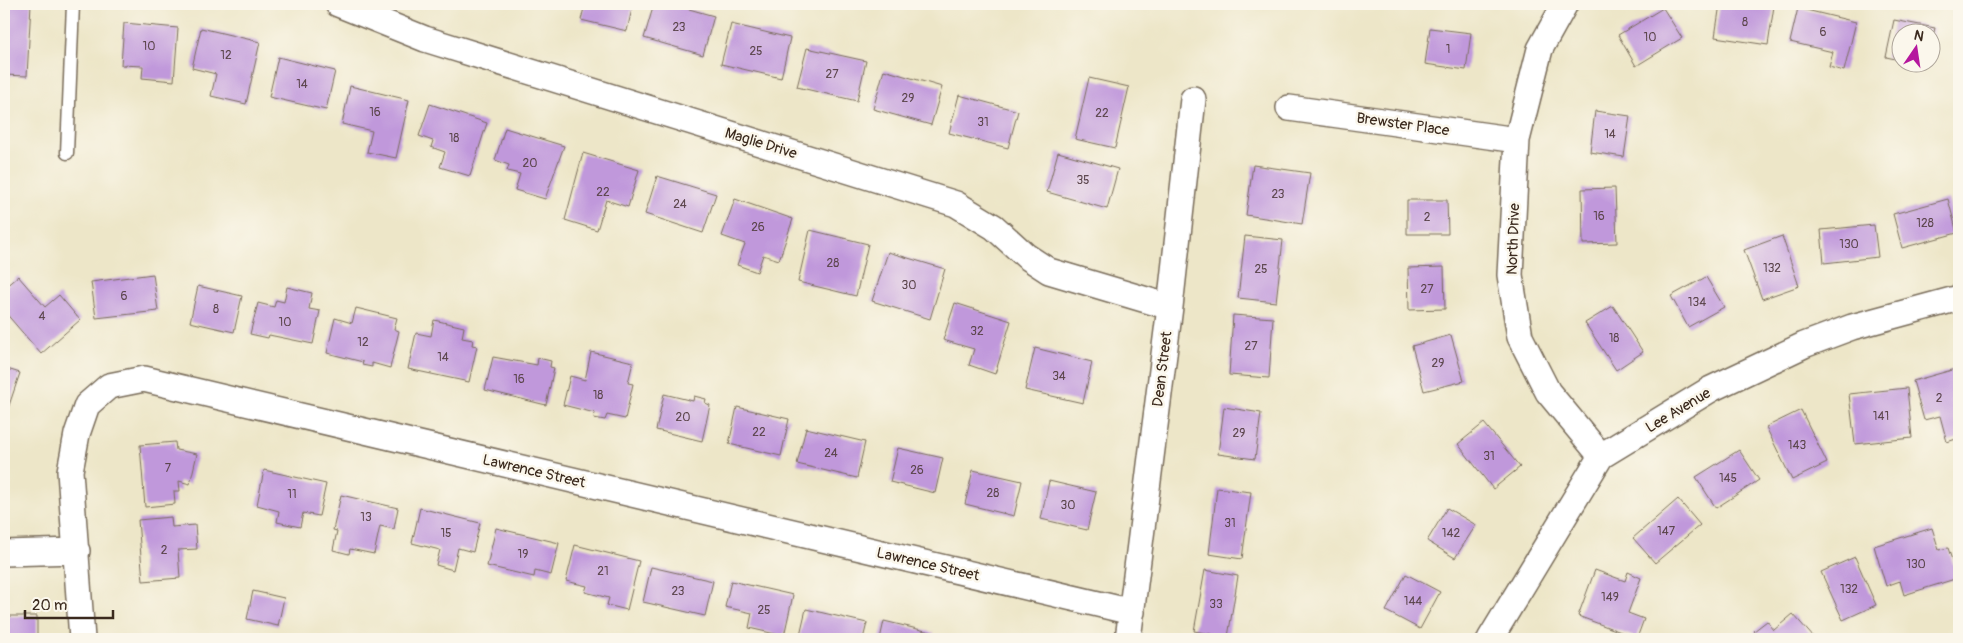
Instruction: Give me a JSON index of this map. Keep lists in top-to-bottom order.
{
  "streets": {
    "street": [
      "Brewster Place",
      "Maglie Drive",
      "North Drive",
      "Dean Street",
      "Lee Avenue",
      "Lawrence Street"
    ]
  },
  "crossings": [
    ["Brewster Place", "North Drive"],
    ["Maglie Drive", "Dean Street"],
    ["North Drive", "Lee Avenue"],
    ["Dean Street", "Lawrence Street"]
  ],
  "house_numbers": [
    "8",
    "23",
    "6",
    "10",
    "10",
    "1",
    "25",
    "12",
    "27",
    "14",
    "29",
    "16",
    "22",
    "31",
    "14",
    "18",
    "20",
    "35",
    "22",
    "23",
    "24",
    "16",
    "2",
    "128",
    "26",
    "130",
    "28",
    "132",
    "25",
    "30",
    "27",
    "6",
    "134",
    "8",
    "4",
    "10",
    "32",
    "18",
    "12",
    "27",
    "14",
    "29",
    "34",
    "16",
    "18",
    "2",
    "141",
    "20",
    "22",
    "29",
    "143",
    "24",
    "31",
    "7",
    "26",
    "145",
    "28",
    "11",
    "30",
    "13",
    "31",
    "147",
    "15",
    "142",
    "2",
    "19",
    "130",
    "21",
    "132",
    "23",
    "149",
    "144",
    "33",
    "25"
  ],
  "scale_bar": "20 m",
  "north": "top"
}
